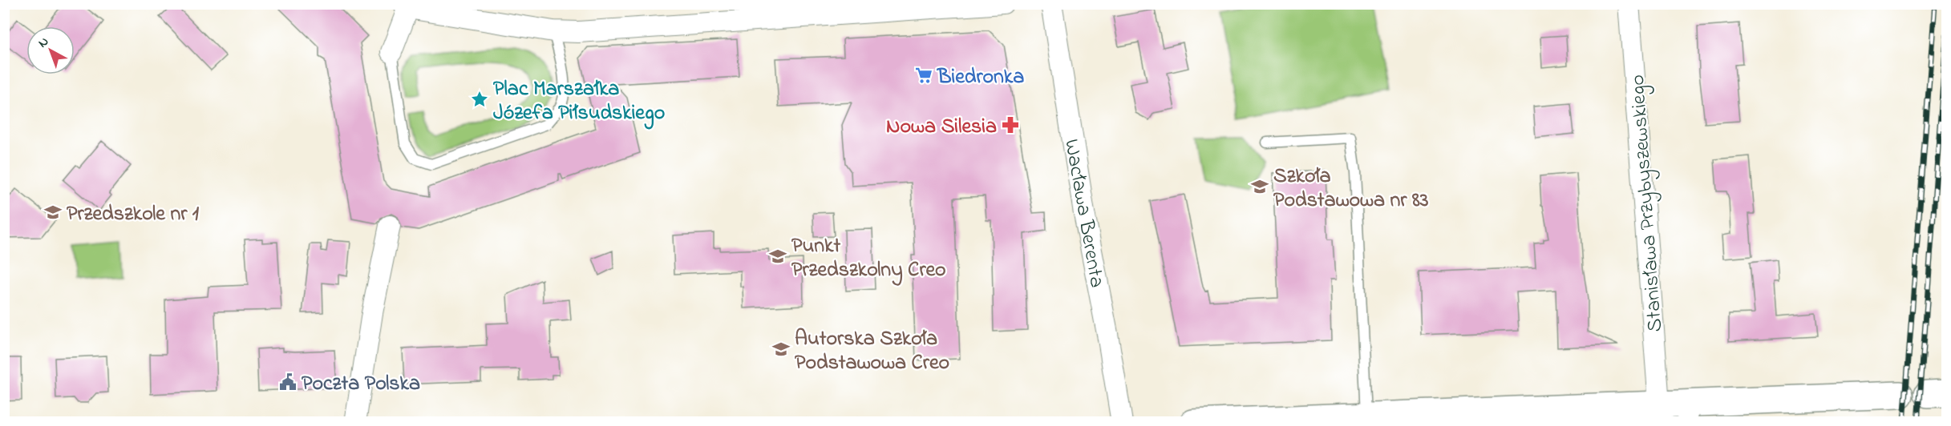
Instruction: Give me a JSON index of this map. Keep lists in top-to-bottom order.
{
  "streets": {
    "street": ["Stanisława Przybyszewskiego", "Wacława Berenta"]
  },
  "places": {
    "supermarket": ["Biedronka"],
    "place": ["Plac Marszałka Józefa Piłsudskiego"],
    "pharmacy": ["Nowa Silesia"],
    "school or university": [
      "Szkoła Podstawowa nr 83",
      "Przedszkole nr 1",
      "Punkt Przedszkolny Creo",
      "Autorska Szkoła Podstawowa Creo"
    ],
    "public building": ["Poczta Polska"]
  },
  "north": "top left"
}
